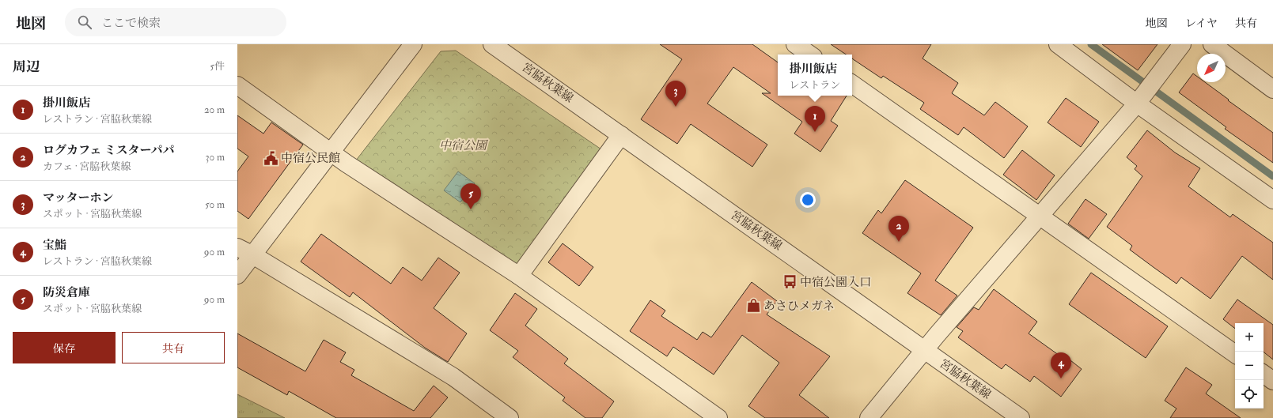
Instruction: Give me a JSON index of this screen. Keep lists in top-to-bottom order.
{
  "streets": {
    "street": ["宮脇秋葉線"]
  },
  "parks": ["中宿公園"],
  "places": {
    "public building": ["中宿公民館"],
    "bus stop": ["中宿公園入口"],
    "shop": ["あさひメガネ"]
  },
  "north": "bottom left",
  "page": {
    "header": "地図",
    "search": "ここで検索",
    "nav": ["地図", "レイヤ", "共有"],
    "heading": ["周辺", "5件"],
    "popup": ["掛川飯店", "レストラン"],
    "pins": [
      "3",
      "1",
      "5",
      "2",
      "4"
    ],
    "list": [
      {
        "mark": "1",
        "name": "掛川飯店",
        "note": "レストラン · 宮脇秋葉線",
        "value": "20 m"
      },
      {
        "mark": "2",
        "name": "ログカフェ ミスターパパ",
        "note": "カフェ · 宮脇秋葉線",
        "value": "30 m"
      },
      {
        "mark": "3",
        "name": "マッターホン",
        "note": "スポット · 宮脇秋葉線",
        "value": "50 m"
      },
      {
        "mark": "4",
        "name": "宝鮨",
        "note": "レストラン · 宮脇秋葉線",
        "value": "90 m"
      },
      {
        "mark": "5",
        "name": "防災倉庫",
        "note": "スポット · 宮脇秋葉線",
        "value": "90 m"
      }
    ],
    "buttons": ["保存", "共有"],
    "map_buttons": ["+", "−"]
  }
}
